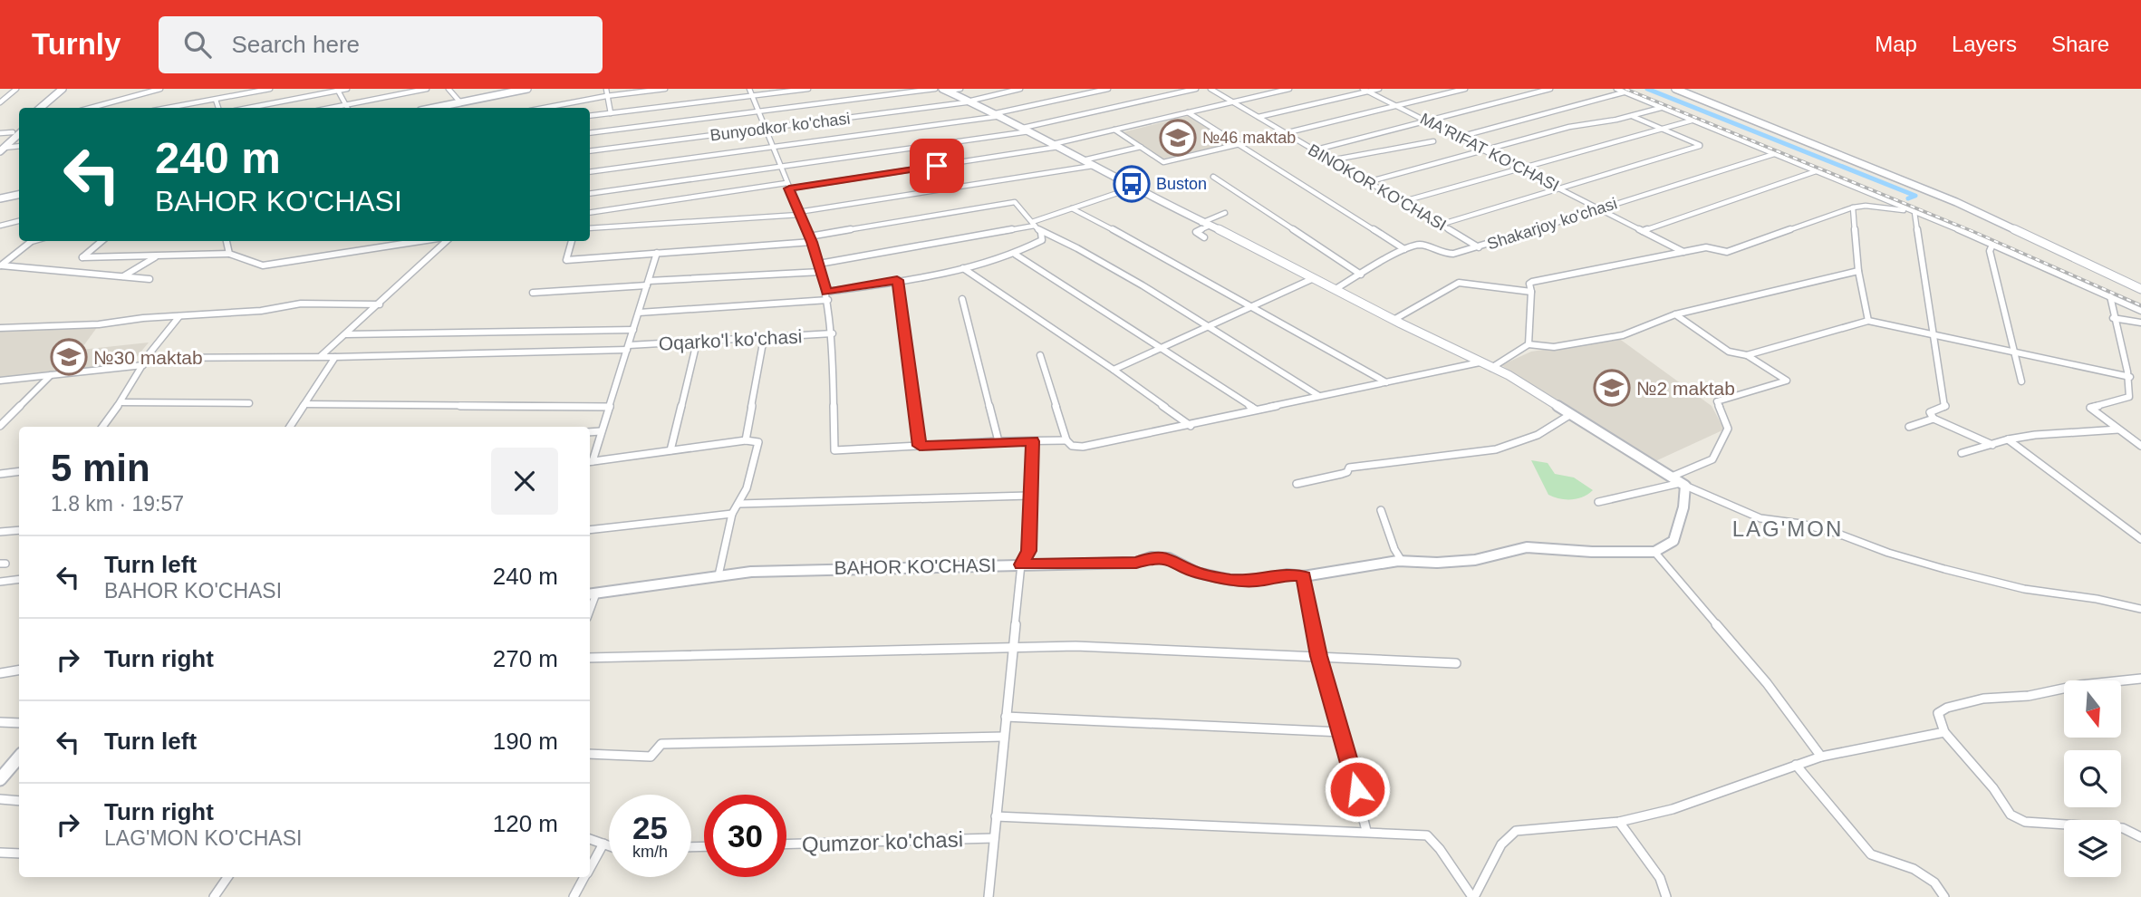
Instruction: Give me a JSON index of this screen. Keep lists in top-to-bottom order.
{
  "streets": {
    "street": [
      "Bunyodkor ko'chasi",
      "MA'RIFAT KO'CHASI",
      "BINOKOR KO'CHASI",
      "Shakarjoy ko'chasi",
      "Oqarko'l ko'chasi",
      "BAHOR KO'CHASI",
      "Qumzor ko'chasi"
    ]
  },
  "crossings": [
    ["MA'RIFAT KO'CHASI", "Shakarjoy ko'chasi"],
    ["BINOKOR KO'CHASI", "Shakarjoy ko'chasi"]
  ],
  "districts": ["LAG'MON"],
  "places": {
    "school or university": ["№46 maktab", "№30 maktab", "№2 maktab"],
    "bus stop": ["Buston"]
  },
  "north": "bottom",
  "page": {
    "header": "Turnly",
    "search": "Search here",
    "nav": ["Map", "Layers", "Share"],
    "turn": ["240 m", "BAHOR KO'CHASI"],
    "heading": ["5 min", "1.8 km · 19:57"],
    "list": [
      {
        "name": "Turn left",
        "note": "BAHOR KO'CHASI",
        "value": "240 m"
      },
      {
        "name": "Turn right",
        "value": "270 m"
      },
      {
        "name": "Turn left",
        "value": "190 m"
      },
      {
        "name": "Turn right",
        "note": "LAG'MON KO'CHASI",
        "value": "120 m"
      }
    ],
    "speed": "25 km/h",
    "limit": "30"
  }
}
